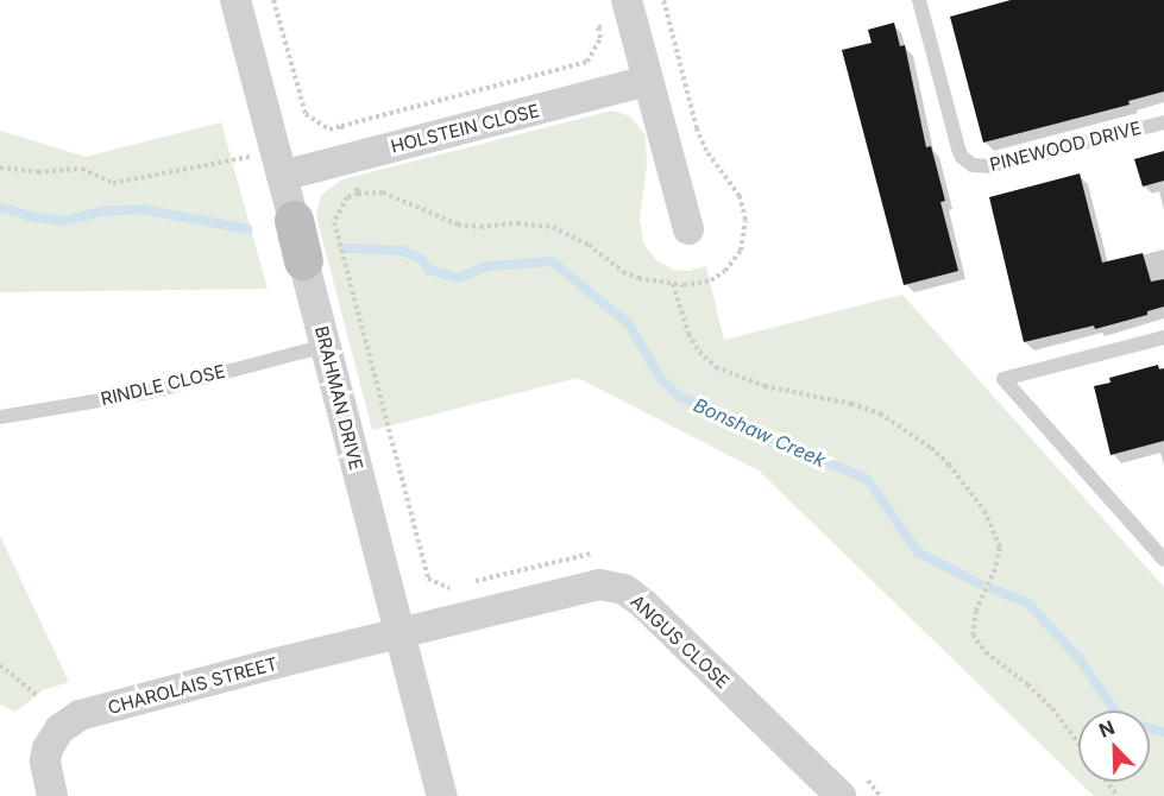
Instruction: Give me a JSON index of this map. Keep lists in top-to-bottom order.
{
  "streets": {
    "street": [
      "HOLSTEIN CLOSE",
      "BRAHMAN DRIVE",
      "ANGUS CLOSE",
      "CHAROLAIS STREET"
    ],
    "lane": ["PINEWOOD DRIVE", "RINDLE CLOSE"]
  },
  "crossings": [
    ["HOLSTEIN CLOSE", "BRAHMAN DRIVE"],
    ["RINDLE CLOSE", "BRAHMAN DRIVE"],
    ["BRAHMAN DRIVE", "ANGUS CLOSE"],
    ["BRAHMAN DRIVE", "CHAROLAIS STREET"],
    ["ANGUS CLOSE", "CHAROLAIS STREET"]
  ],
  "water": ["Bonshaw Creek"],
  "north": "top left"
}
